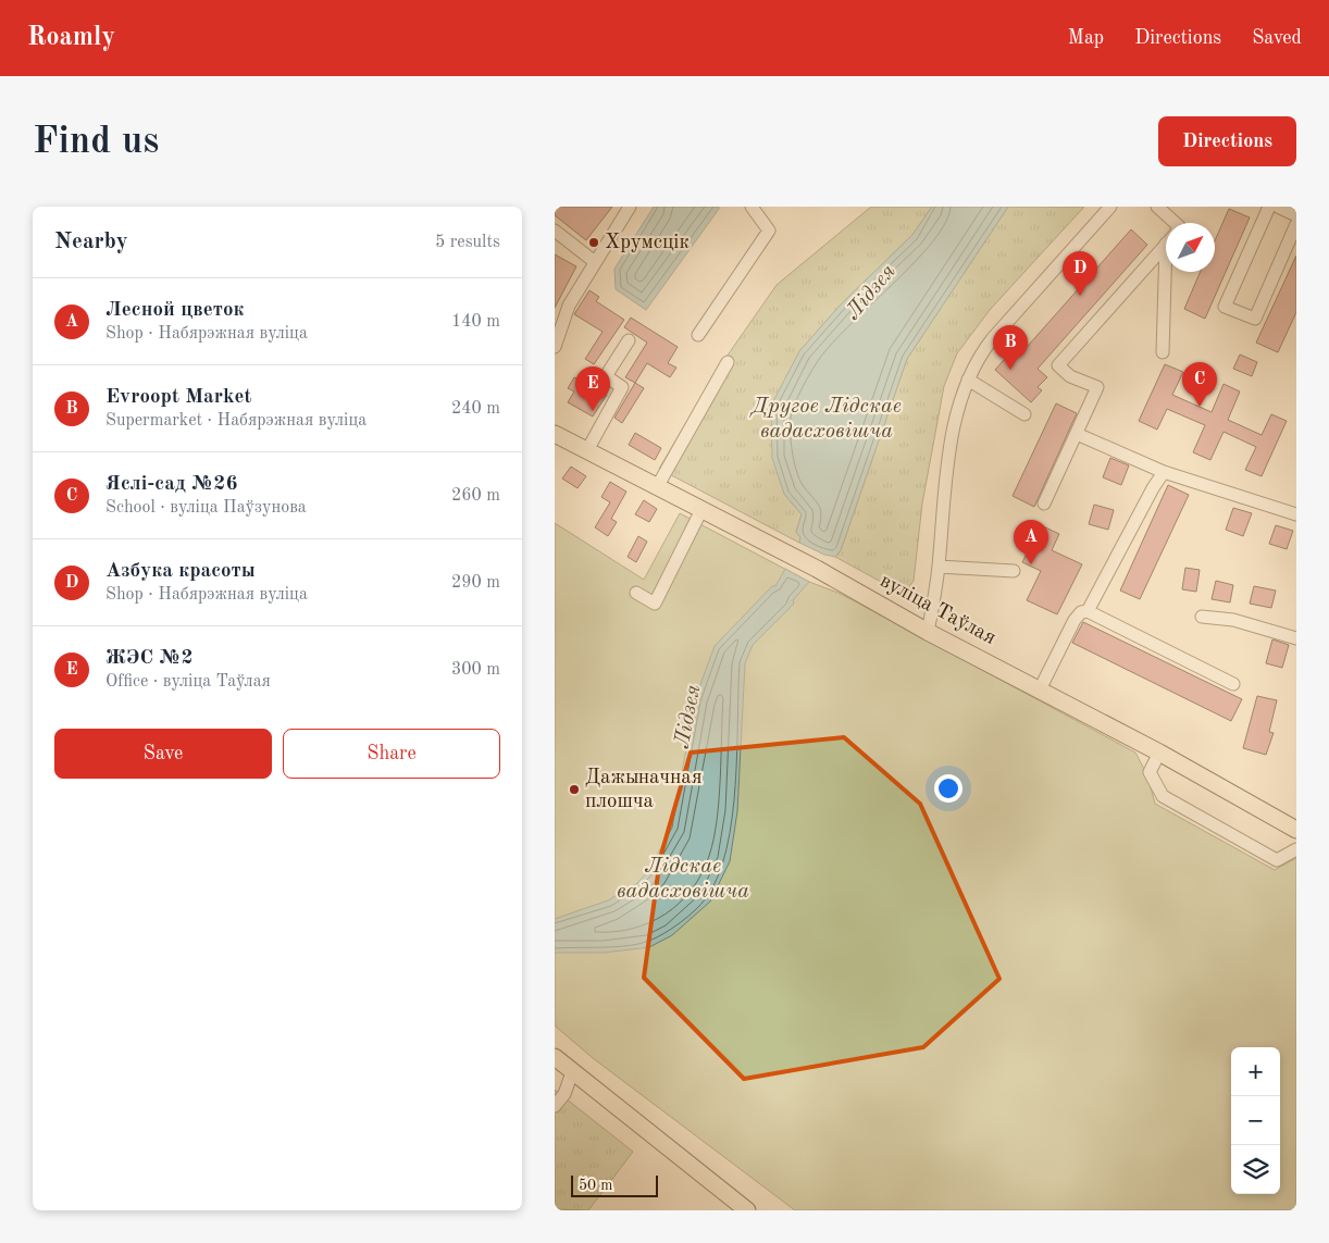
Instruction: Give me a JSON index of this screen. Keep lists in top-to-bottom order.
{
  "streets": {
    "main road": ["вуліца Таўлая"]
  },
  "water": ["Лідзея", "Другое Лідскае вадасховішча", "Лідскае вадасховішча"],
  "places": ["Хрумсцік", "Дажыначная плошча"],
  "scale_bar": "50 m",
  "north": "top right",
  "page": {
    "header": "Roamly",
    "nav": ["Map", "Directions", "Saved"],
    "buttons": [
      "Directions",
      ["Save", "Share"]
    ],
    "title": "Find us",
    "heading": ["Nearby", "5 results"],
    "pins": [
      "D",
      "B",
      "C",
      "E",
      "A"
    ],
    "list": [
      {
        "mark": "A",
        "name": "Лесной цветок",
        "note": "Shop · Набярэжная вуліца",
        "value": "140 m"
      },
      {
        "mark": "B",
        "name": "Evroopt Market",
        "note": "Supermarket · Набярэжная вуліца",
        "value": "240 m"
      },
      {
        "mark": "C",
        "name": "Яслі-сад №26",
        "note": "School · вуліца Паўзунова",
        "value": "260 m"
      },
      {
        "mark": "D",
        "name": "Азбука красоты",
        "note": "Shop · Набярэжная вуліца",
        "value": "290 m"
      },
      {
        "mark": "E",
        "name": "ЖЭС №2",
        "note": "Office · вуліца Таўлая",
        "value": "300 m"
      }
    ],
    "map_buttons": ["+", "−"],
    "scale": "50 m"
  }
}
